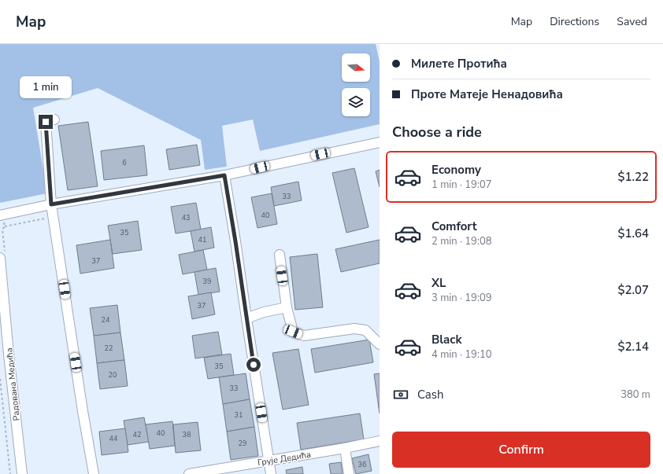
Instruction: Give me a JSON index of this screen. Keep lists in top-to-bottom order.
{
  "streets": {
    "street": ["Радована Медића", "Грује Дедића"]
  },
  "house_numbers": [
    "6",
    "33",
    "40",
    "43",
    "35",
    "41",
    "37",
    "39",
    "37",
    "24",
    "22",
    "35",
    "20",
    "33",
    "31",
    "40",
    "42",
    "38",
    "44",
    "29",
    "36"
  ],
  "north": "right",
  "page": {
    "header": "Map",
    "nav": ["Map", "Directions", "Saved"],
    "banner": ["Милете Протића", "Проте Матеје Ненадовића"],
    "bubble": "1 min",
    "heading": "Choose a ride",
    "list": [
      {
        "name": "Economy",
        "note": "1 min · 19:07",
        "value": "$1.22"
      },
      {
        "name": "Comfort",
        "note": "2 min · 19:08",
        "value": "$1.64"
      },
      {
        "name": "XL",
        "note": "3 min · 19:09",
        "value": "$2.07"
      },
      {
        "name": "Black",
        "note": "4 min · 19:10",
        "value": "$2.14"
      }
    ],
    "pay": ["Cash", "380 m"],
    "buttons": "Confirm"
  }
}
